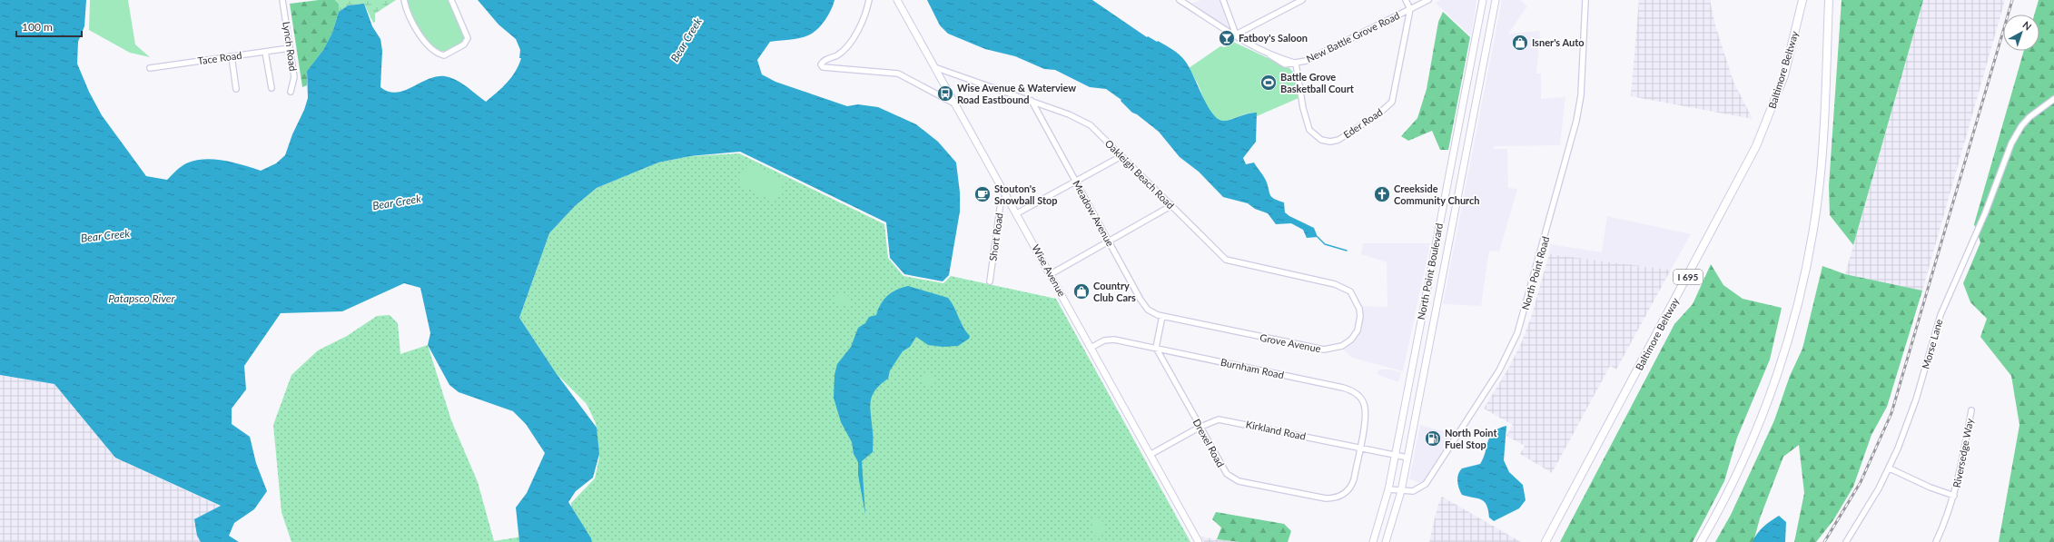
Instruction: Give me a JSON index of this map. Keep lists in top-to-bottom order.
{
  "streets": {
    "highway": ["Baltimore Beltway", "I 695"],
    "main road": ["Wise Avenue", "North Point Boulevard"],
    "street": [
      "New Battle Grove Road",
      "Lynch Road",
      "Tace Road",
      "Eder Road",
      "Oakleigh Beach Road",
      "Meadow Avenue",
      "Short Road",
      "North Point Road",
      "Grove Avenue",
      "Morse Lane",
      "Burnham Road",
      "Kirkland Road",
      "Drexel Road",
      "Riversedge Way"
    ]
  },
  "crossings": [
    ["New Battle Grove Road", "Eder Road"],
    ["Lynch Road", "Tace Road"],
    ["Oakleigh Beach Road", "Meadow Avenue"],
    ["Oakleigh Beach Road", "Wise Avenue"],
    ["Oakleigh Beach Road", "Grove Avenue"],
    ["Meadow Avenue", "Grove Avenue"],
    ["Short Road", "Wise Avenue"],
    ["Wise Avenue", "Burnham Road"],
    ["Wise Avenue", "Kirkland Road"],
    ["North Point Boulevard", "North Point Road"],
    ["North Point Boulevard", "Kirkland Road"],
    ["Morse Lane", "Riversedge Way"],
    ["Burnham Road", "Kirkland Road"],
    ["Burnham Road", "Drexel Road"],
    ["Kirkland Road", "Drexel Road"]
  ],
  "water": ["Bear Creek", "Patapsco River"],
  "places": {
    "bar": ["Fatboy's Saloon"],
    "shop": ["Isner's Auto", "Country Club Cars"],
    "sports": ["Battle Grove Basketball Court"],
    "bus stop": ["Wise Avenue & Waterview Road Eastbound"],
    "cafe": ["Stouton's Snowball Stop"],
    "church": ["Creekside Community Church"],
    "fuel station": ["North Point Fuel Stop"]
  },
  "scale_bar": "100 m",
  "north": "top right"
}
